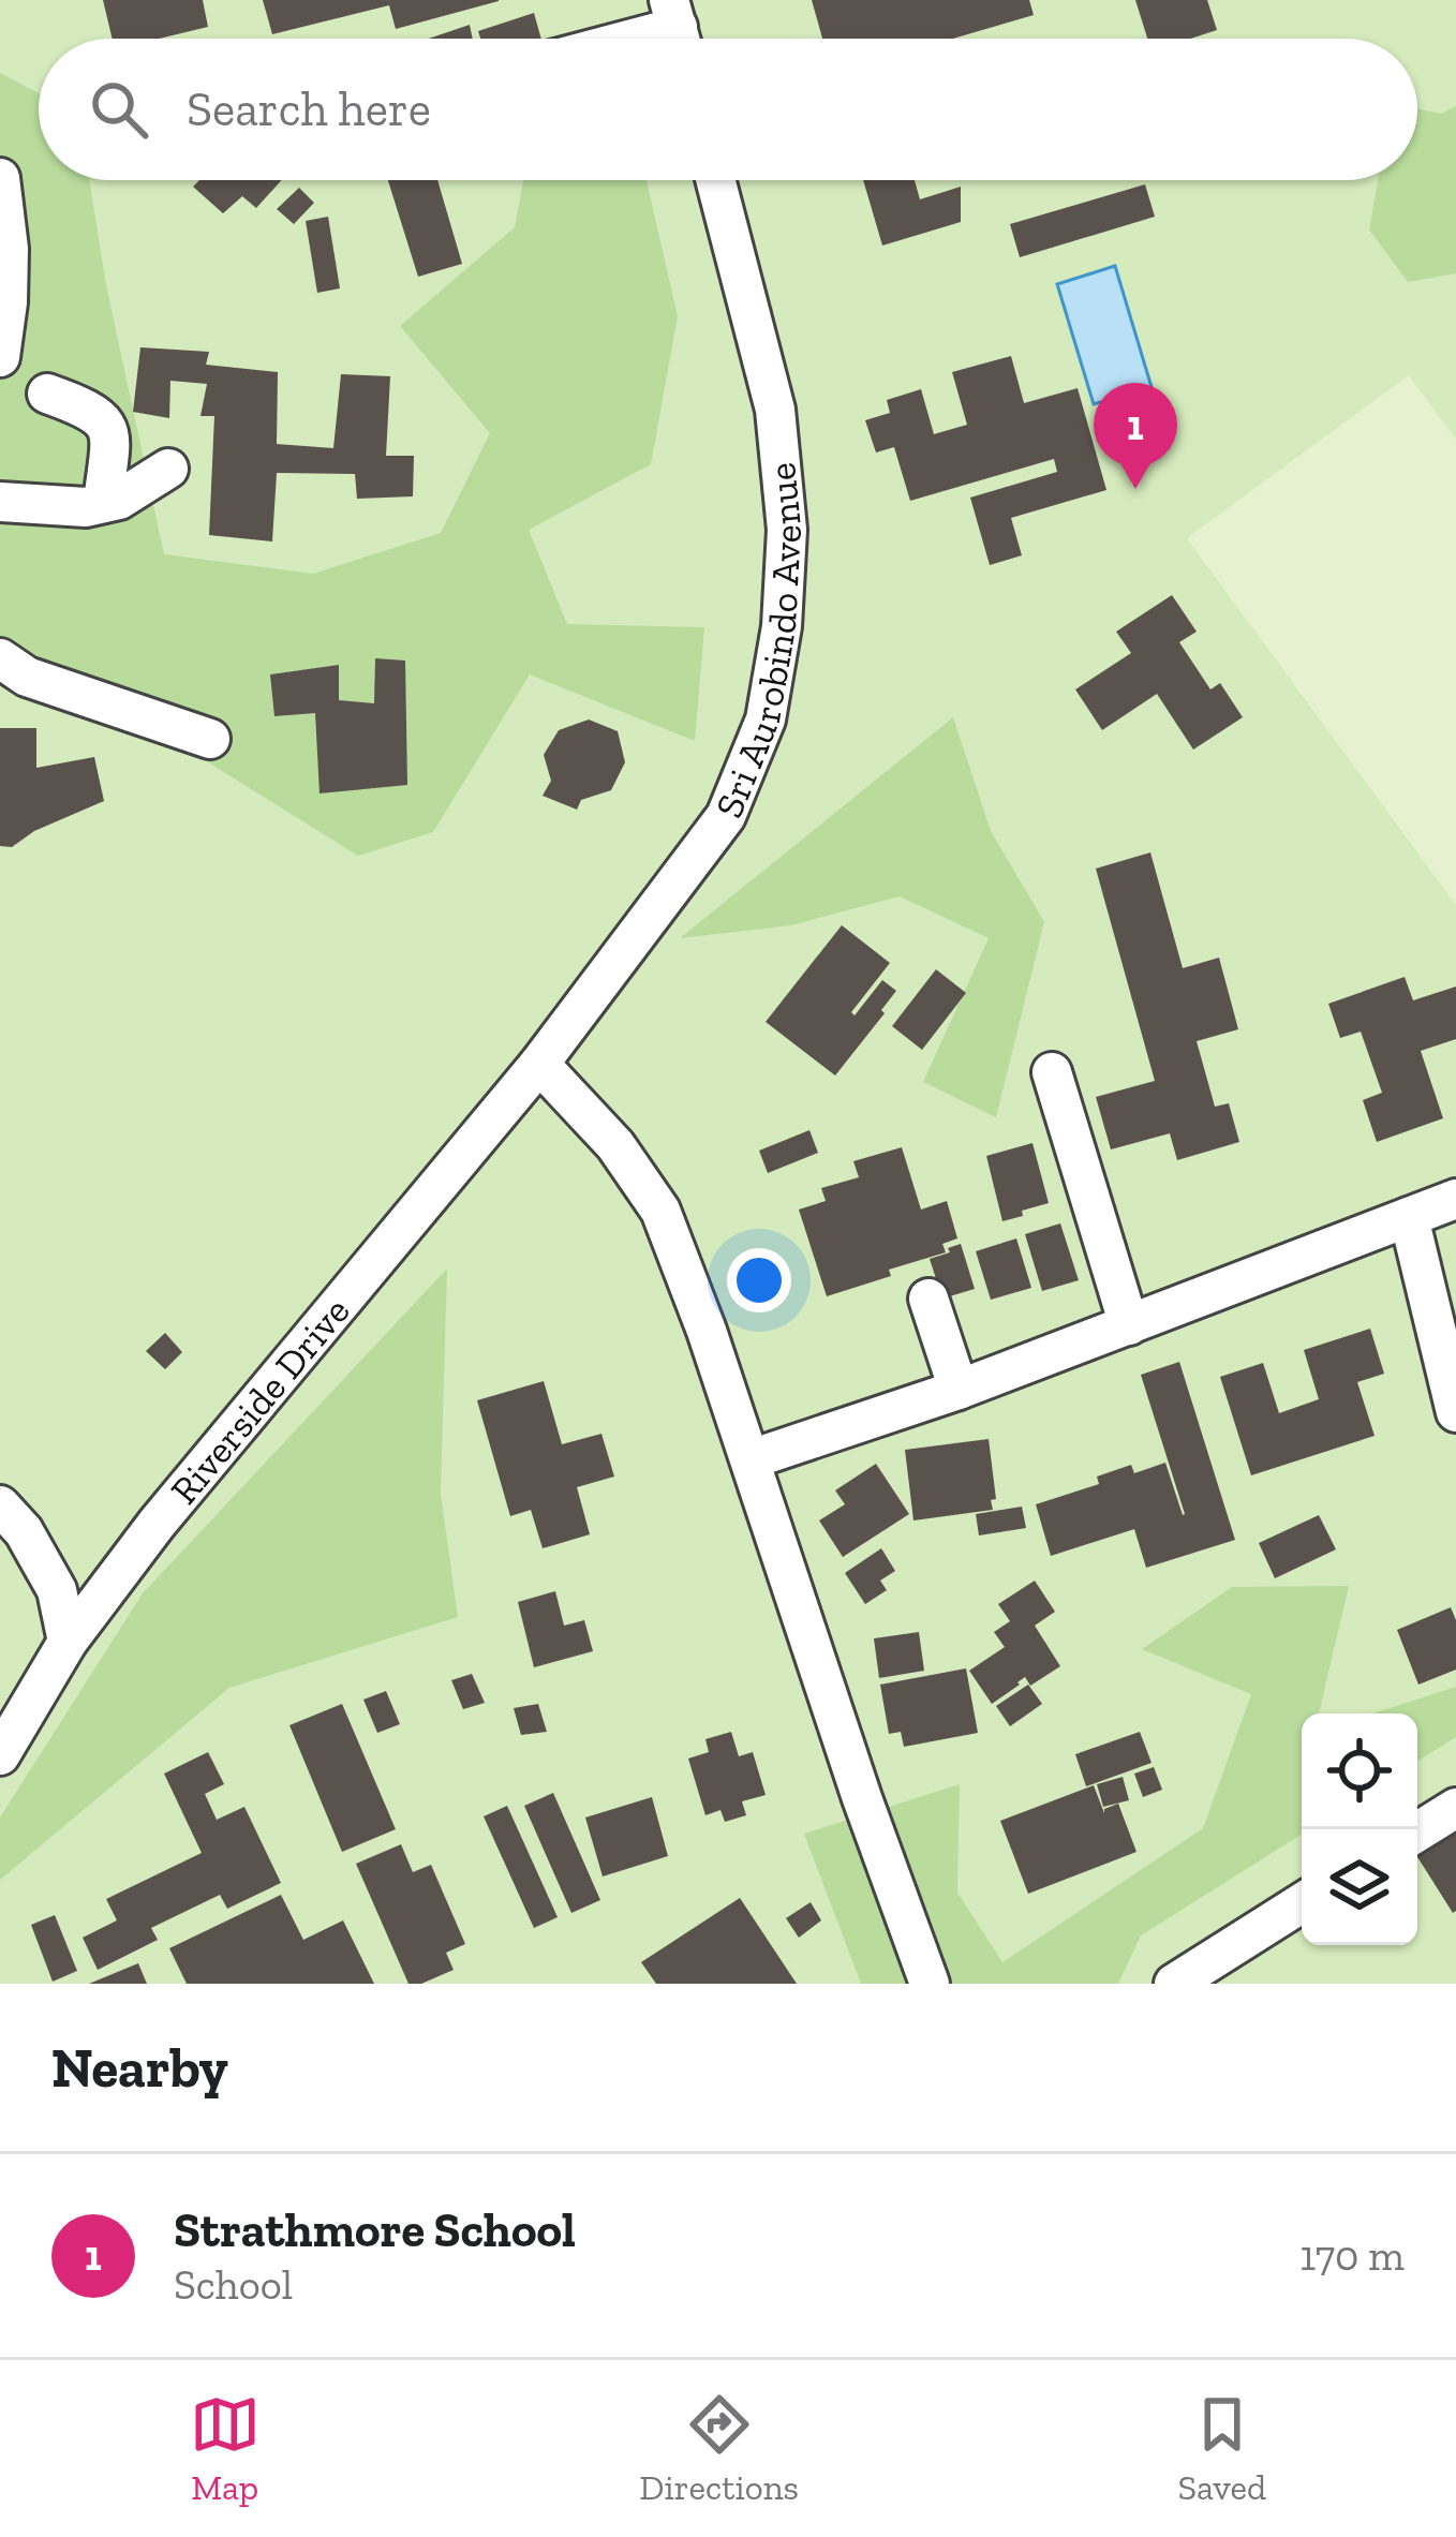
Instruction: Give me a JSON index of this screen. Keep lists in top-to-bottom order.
{
  "streets": {
    "street": ["Sri Aurobindo Avenue", "Riverside Drive"]
  },
  "crossings": [
    ["Sri Aurobindo Avenue", "Riverside Drive"]
  ],
  "page": {
    "search": "Search here",
    "pins": "1",
    "heading": "Nearby",
    "list": [
      {
        "mark": "1",
        "name": "Strathmore School",
        "note": "School",
        "value": "170 m"
      }
    ],
    "nav": ["Map", "Directions", "Saved"]
  }
}
